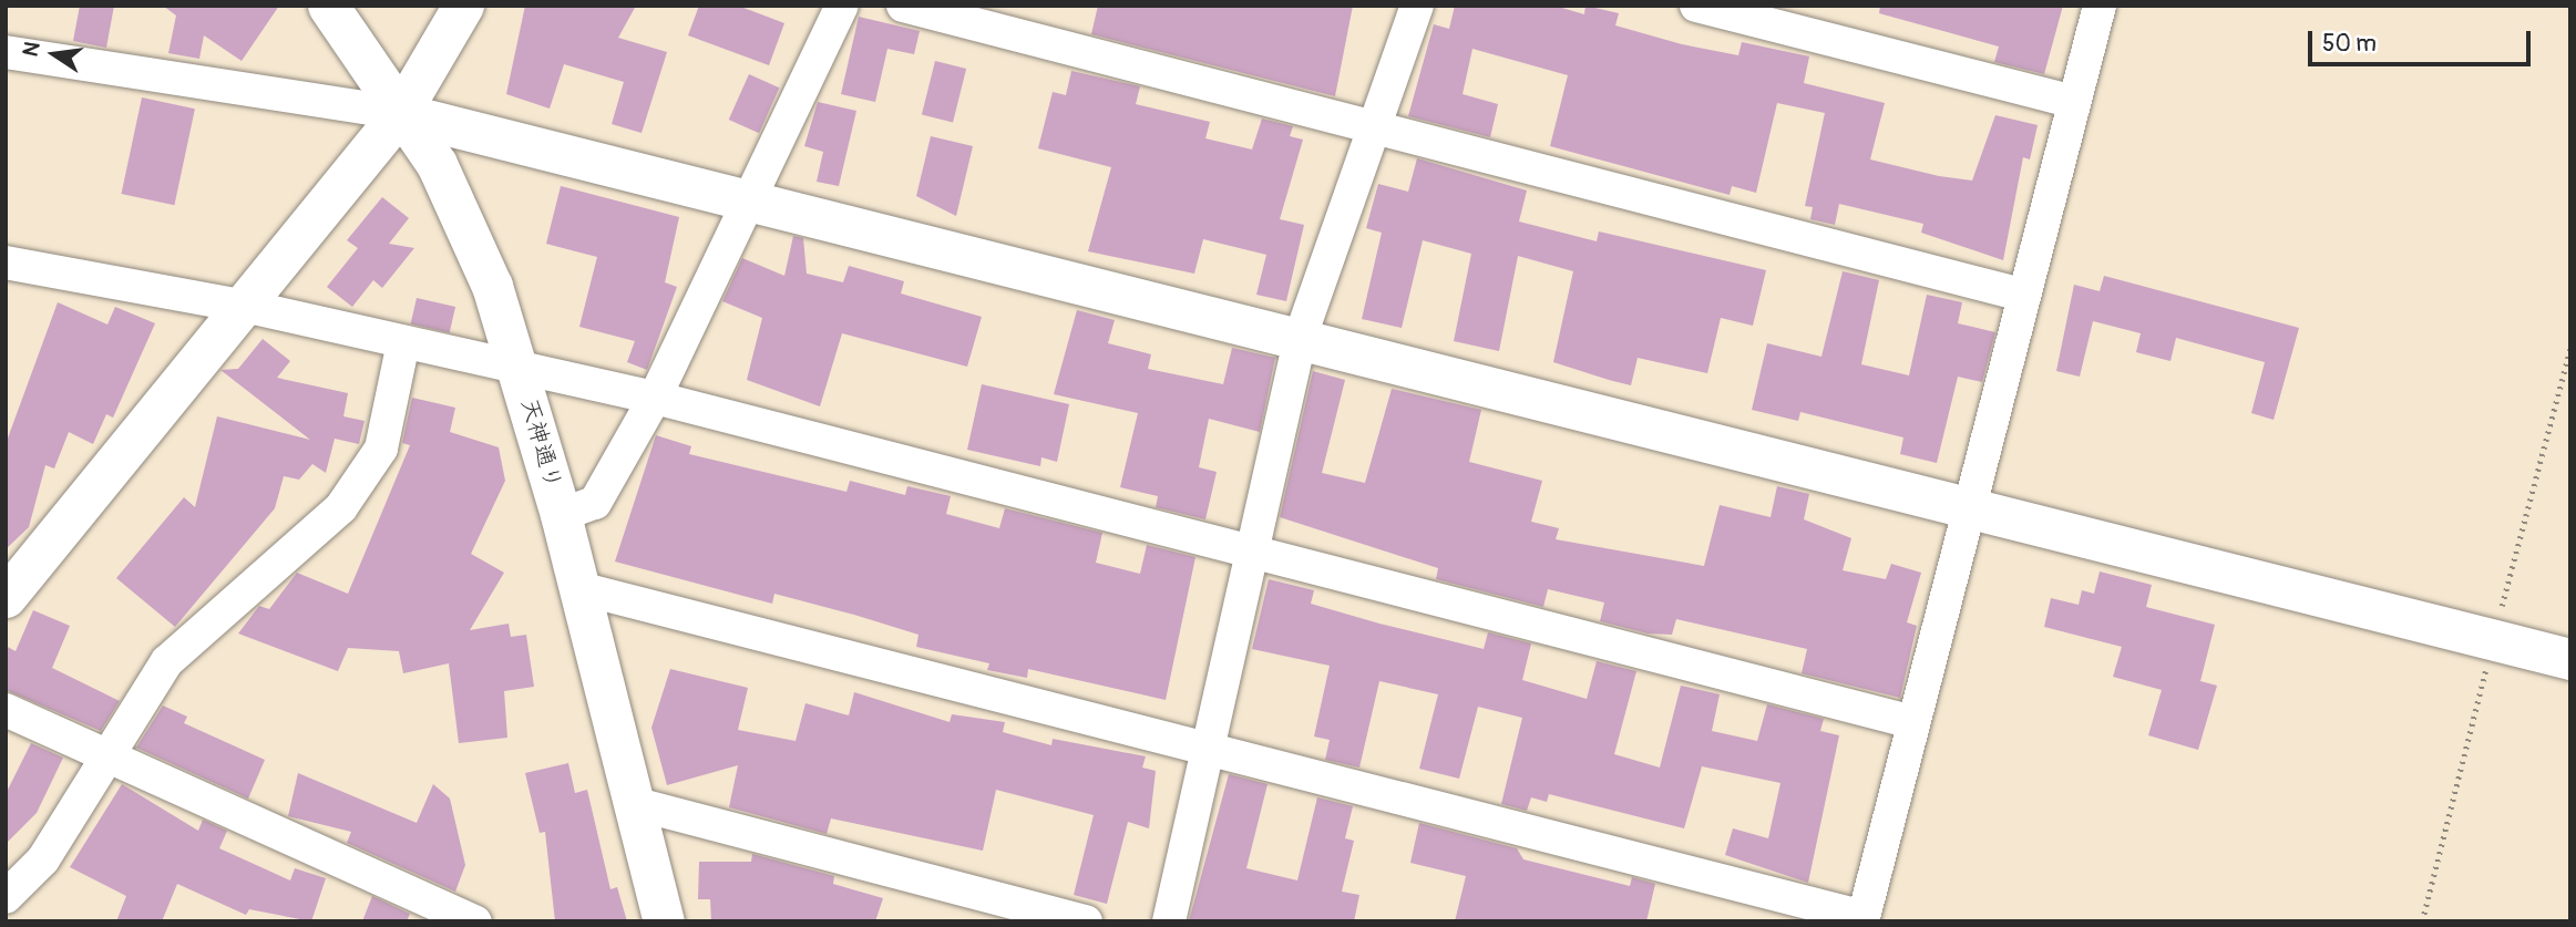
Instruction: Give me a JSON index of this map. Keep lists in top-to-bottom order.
{
  "streets": {
    "street": ["天神通り"]
  },
  "scale_bar": "50 m",
  "north": "left"
}
